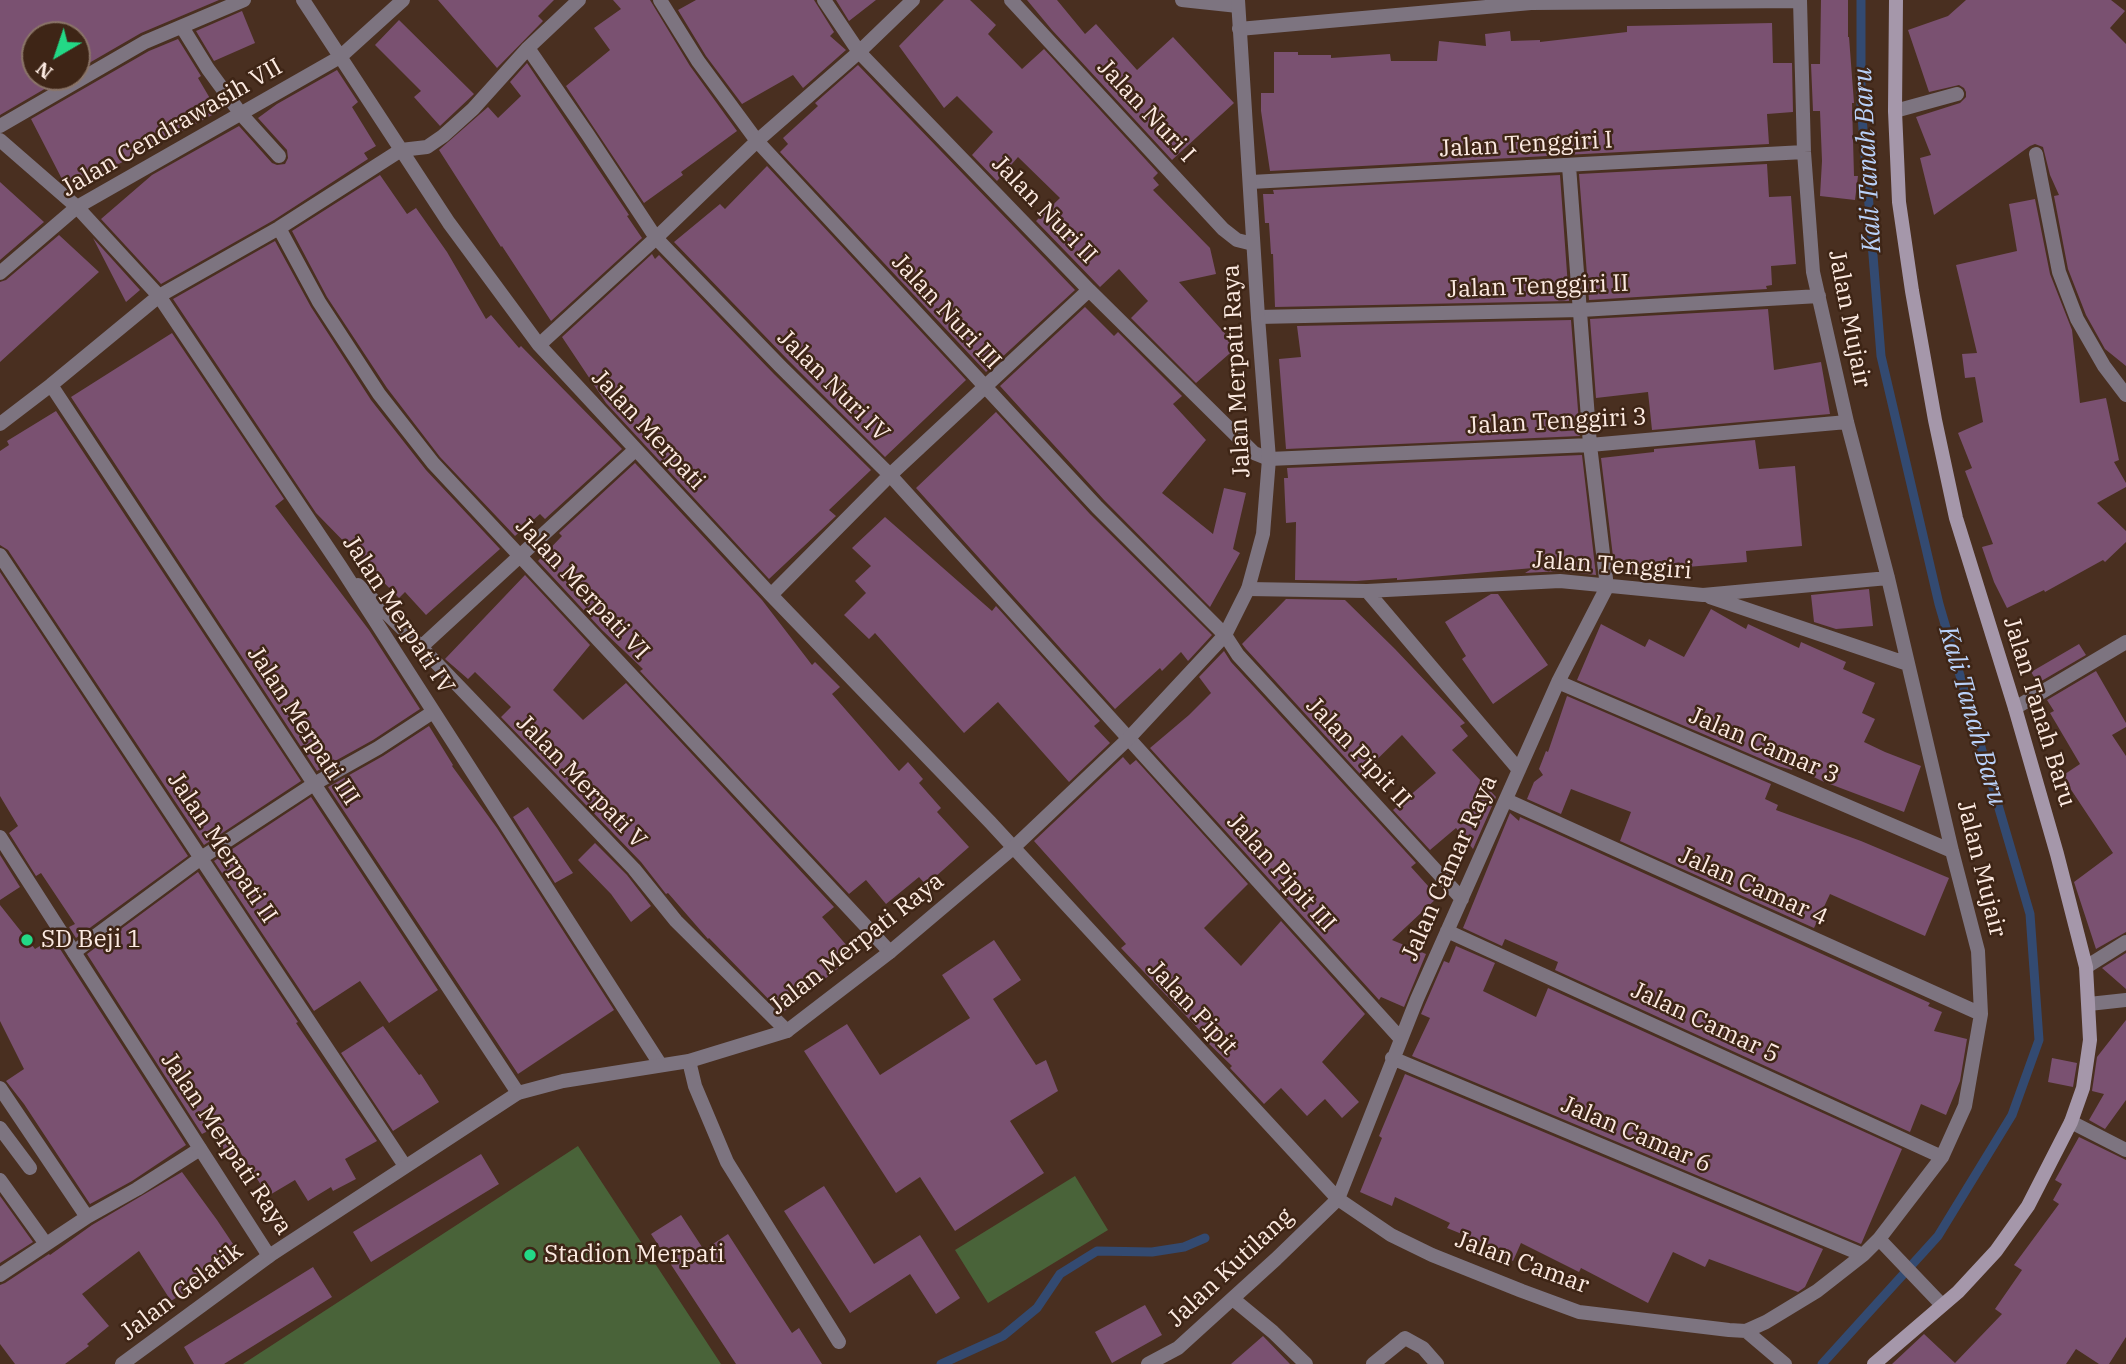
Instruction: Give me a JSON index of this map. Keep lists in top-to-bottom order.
{
  "streets": {
    "main road": ["Jalan Tanah Baru"],
    "street": [
      "Jalan Nuri I",
      "Jalan Cendrawasih VII",
      "Jalan Tenggiri I",
      "Jalan Nuri II",
      "Jalan Tenggiri II",
      "Jalan Nuri III",
      "Jalan Mujair",
      "Jalan Merpati Raya",
      "Jalan Nuri IV",
      "Jalan Tenggiri 3",
      "Jalan Merpati",
      "Jalan Tenggiri",
      "Jalan Merpati VI",
      "Jalan Merpati IV",
      "Jalan Merpati III",
      "Jalan Camar 3",
      "Jalan Pipit II",
      "Jalan Merpati V",
      "Jalan Merpati II",
      "Jalan Camar Raya",
      "Jalan Pipit III",
      "Jalan Camar 4",
      "Jalan Pipit",
      "Jalan Camar 5",
      "Jalan Camar 6",
      "Jalan Camar",
      "Jalan Kutilang",
      "Jalan Gelatik"
    ]
  },
  "crossings": [
    ["Jalan Nuri I", "Jalan Merpati Raya"],
    ["Jalan Cendrawasih VII", "Jalan Merpati"],
    ["Jalan Cendrawasih VII", "Jalan Merpati IV"],
    ["Jalan Tenggiri I", "Jalan Mujair"],
    ["Jalan Tenggiri I", "Jalan Merpati Raya"],
    ["Jalan Nuri II", "Jalan Merpati Raya"],
    ["Jalan Nuri II", "Jalan Tenggiri 3"],
    ["Jalan Tenggiri II", "Jalan Mujair"],
    ["Jalan Tenggiri II", "Jalan Merpati Raya"],
    ["Jalan Nuri III", "Jalan Merpati Raya"],
    ["Jalan Nuri III", "Jalan Pipit II"],
    ["Jalan Mujair", "Jalan Tenggiri 3"],
    ["Jalan Mujair", "Jalan Tenggiri"],
    ["Jalan Mujair", "Jalan Camar 3"],
    ["Jalan Mujair", "Jalan Camar 4"],
    ["Jalan Mujair", "Jalan Camar 5"],
    ["Jalan Mujair", "Jalan Camar 6"],
    ["Jalan Mujair", "Jalan Camar"],
    ["Jalan Merpati Raya", "Jalan Nuri IV"],
    ["Jalan Merpati Raya", "Jalan Tenggiri 3"],
    ["Jalan Merpati Raya", "Jalan Merpati"],
    ["Jalan Merpati Raya", "Jalan Tenggiri"],
    ["Jalan Merpati Raya", "Jalan Merpati VI"],
    ["Jalan Merpati Raya", "Jalan Merpati IV"],
    ["Jalan Merpati Raya", "Jalan Merpati III"],
    ["Jalan Merpati Raya", "Jalan Pipit II"],
    ["Jalan Merpati Raya", "Jalan Merpati V"],
    ["Jalan Merpati Raya", "Jalan Merpati II"],
    ["Jalan Merpati Raya", "Jalan Pipit III"],
    ["Jalan Merpati Raya", "Jalan Pipit"],
    ["Jalan Merpati Raya", "Jalan Gelatik"],
    ["Jalan Nuri IV", "Jalan Pipit III"],
    ["Jalan Merpati", "Jalan Pipit"],
    ["Jalan Tenggiri", "Jalan Camar Raya"],
    ["Jalan Merpati IV", "Jalan Merpati V"],
    ["Jalan Camar 3", "Jalan Camar Raya"],
    ["Jalan Pipit II", "Jalan Camar Raya"],
    ["Jalan Camar Raya", "Jalan Pipit III"],
    ["Jalan Camar Raya", "Jalan Camar 4"],
    ["Jalan Camar Raya", "Jalan Pipit"],
    ["Jalan Camar Raya", "Jalan Camar 5"],
    ["Jalan Camar Raya", "Jalan Camar 6"],
    ["Jalan Camar Raya", "Jalan Camar"],
    ["Jalan Camar Raya", "Jalan Kutilang"],
    ["Jalan Pipit", "Jalan Camar"],
    ["Jalan Pipit", "Jalan Kutilang"],
    ["Jalan Camar", "Jalan Kutilang"]
  ],
  "water": ["Kali Tanah Baru"],
  "places": ["SD Beji 1", "Stadion Merpati"],
  "north": "bottom left"
}
